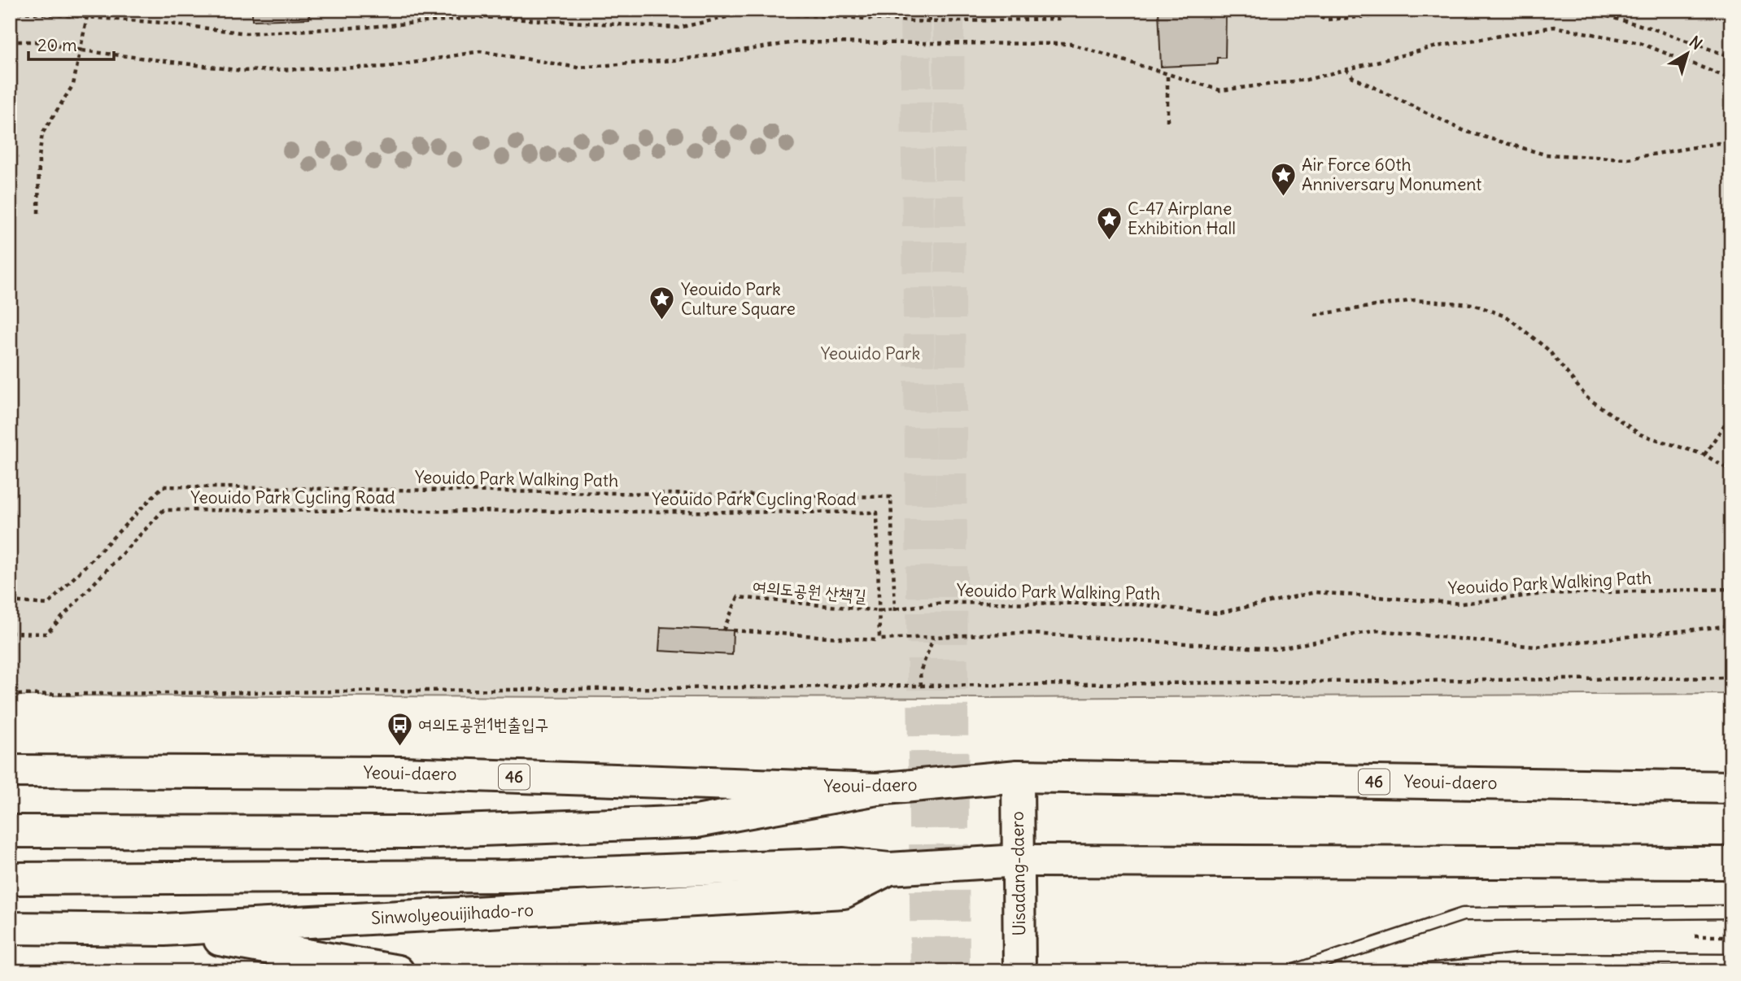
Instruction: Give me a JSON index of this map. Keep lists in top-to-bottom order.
{
  "streets": {
    "main road": [
      "Yeoui-daero",
      "46",
      "Uisadang-daero",
      "Sinwolyeouijihado-ro"
    ],
    "path": ["Yeouido Park Walking Path", "Yeouido Park Cycling Road", "여의도공원 산책길"]
  },
  "crossings": [
    ["Yeouido Park Walking Path", "Yeouido Park Cycling Road"],
    ["Yeouido Park Walking Path", "여의도공원 산책길"],
    ["Yeouido Park Cycling Road", "여의도공원 산책길"],
    ["Yeoui-daero", "Uisadang-daero"]
  ],
  "parks": ["Yeouido Park"],
  "places": {
    "place": ["Air Force 60th Anniversary Monument", "C-47 Airplane Exhibition Hall", "Yeouido Park Culture Square"],
    "bus stop": ["여의도공원1번출입구"]
  },
  "scale_bar": "20 m",
  "north": "top right"
}
